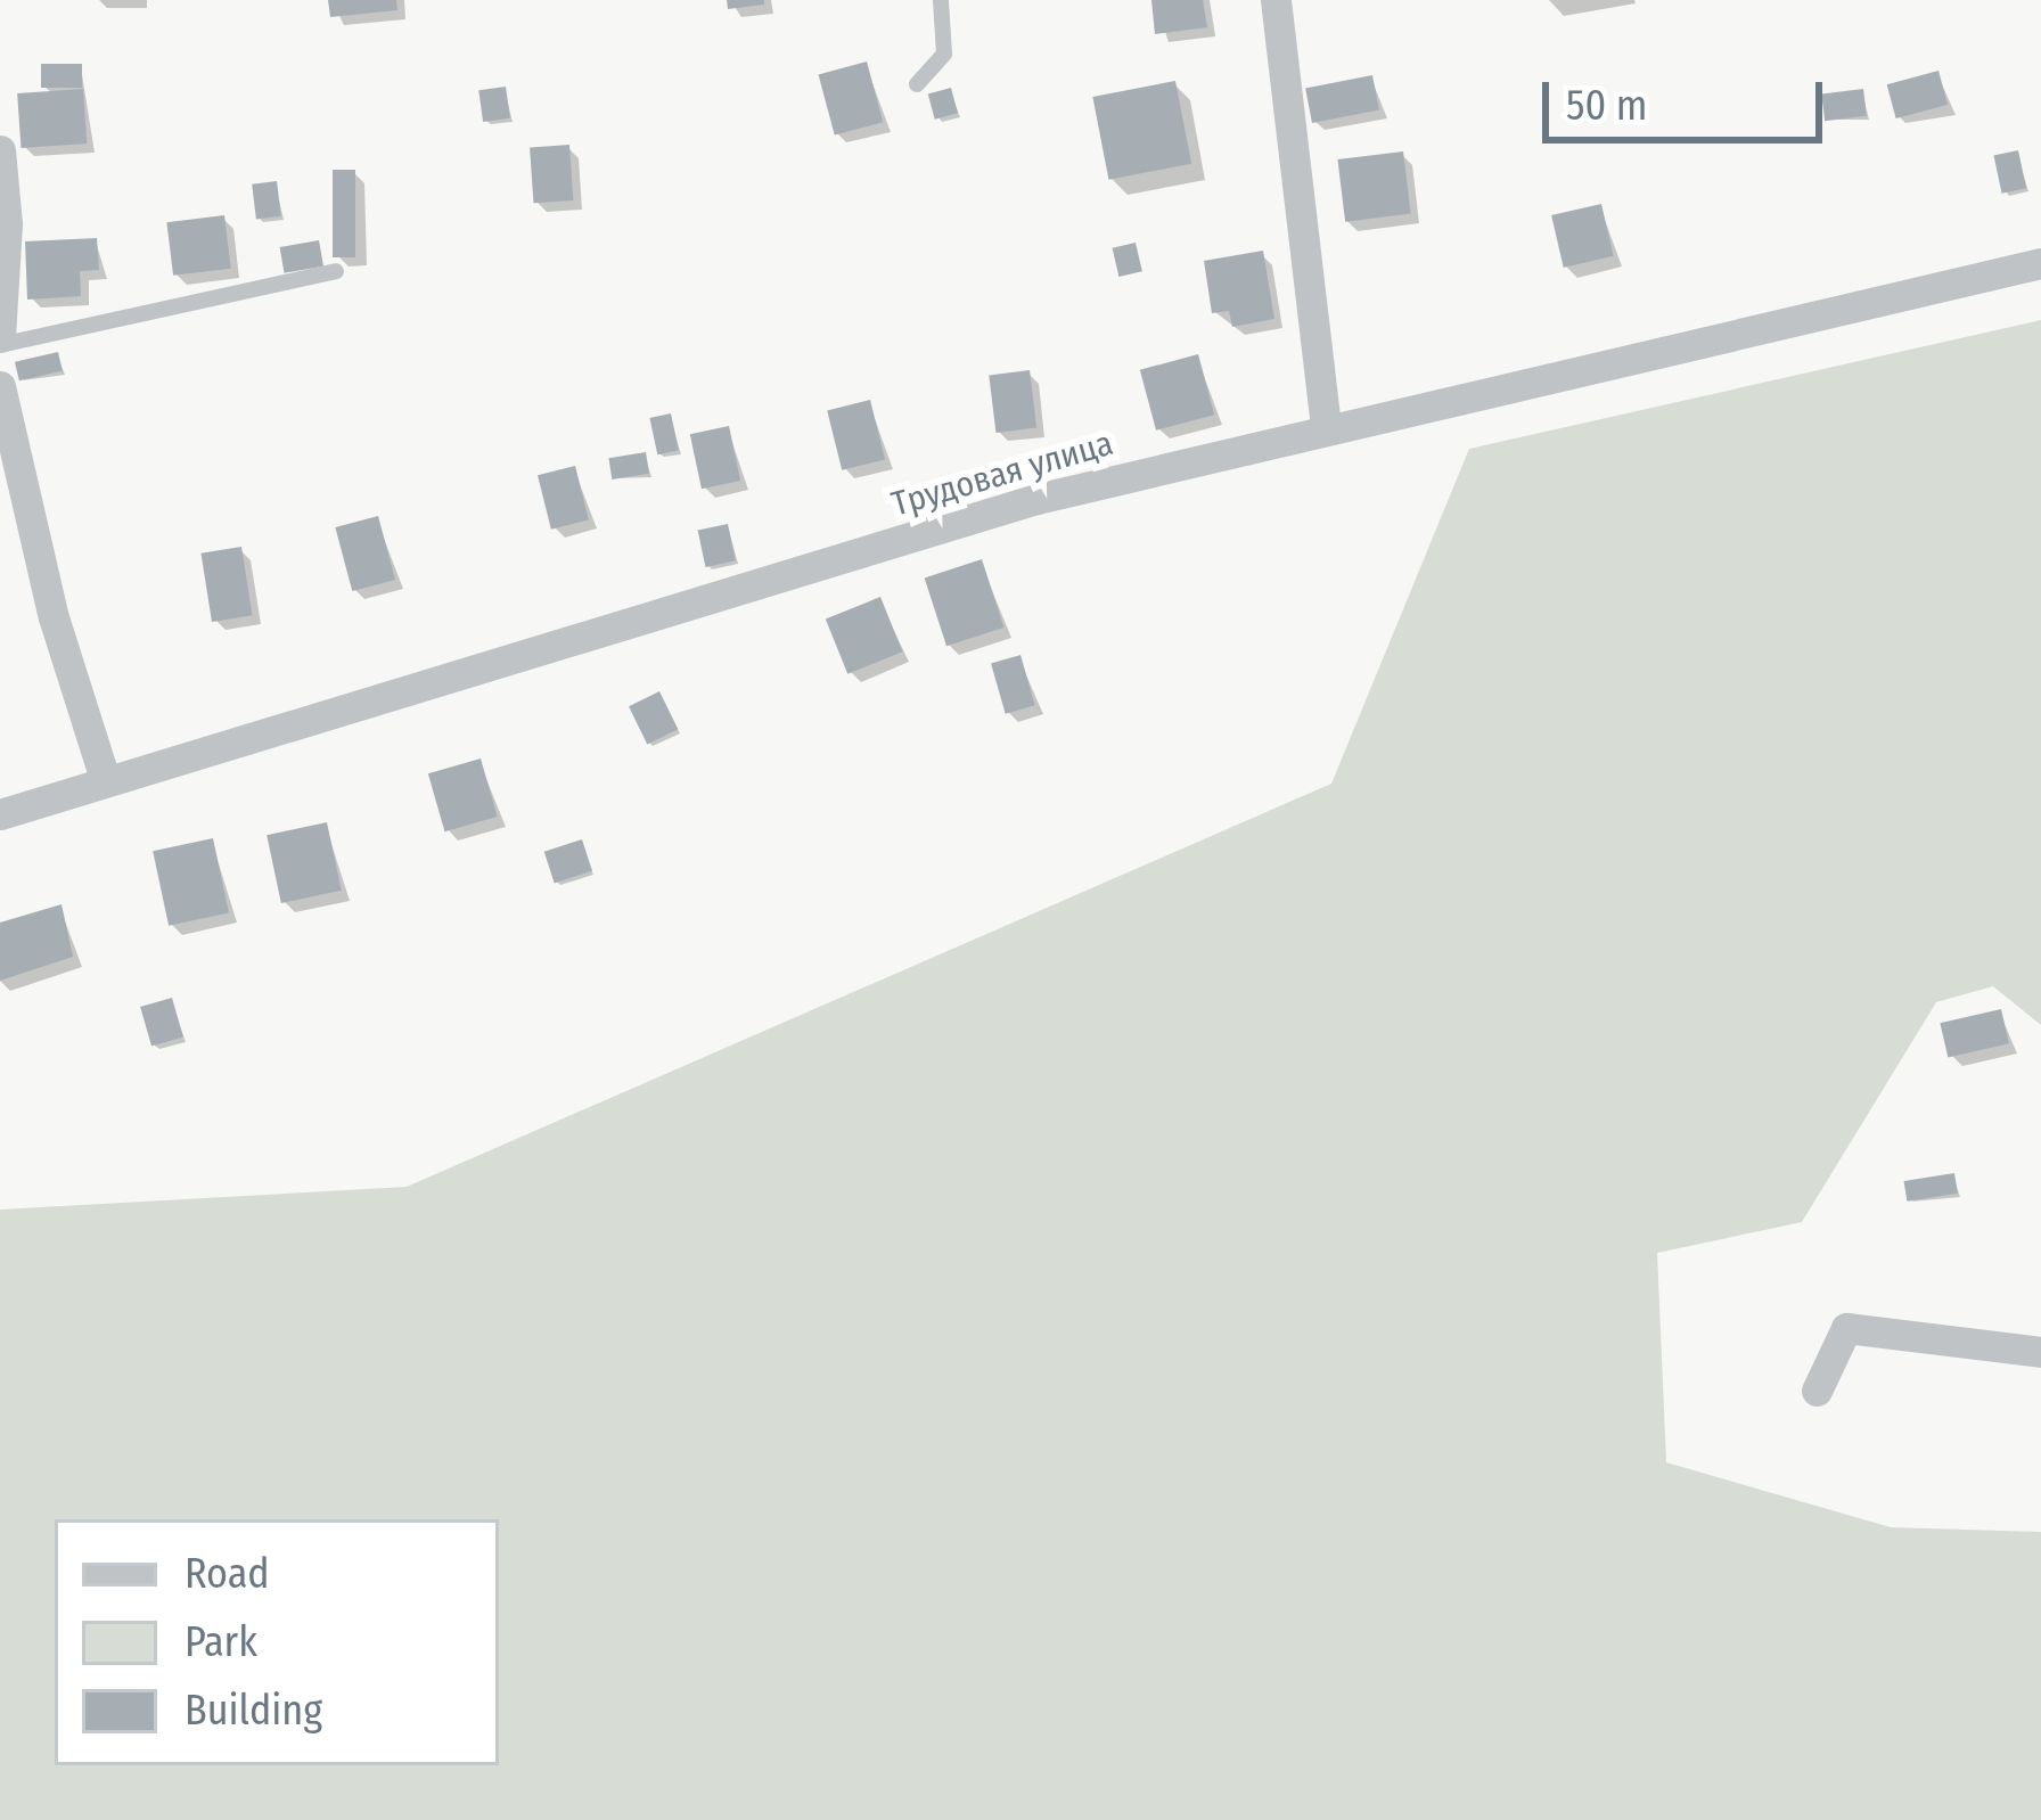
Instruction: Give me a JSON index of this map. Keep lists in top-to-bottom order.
{
  "streets": {
    "street": ["Трудовая улица"]
  },
  "legend": ["Road", "Park", "Building"],
  "scale_bar": "50 m"
}
